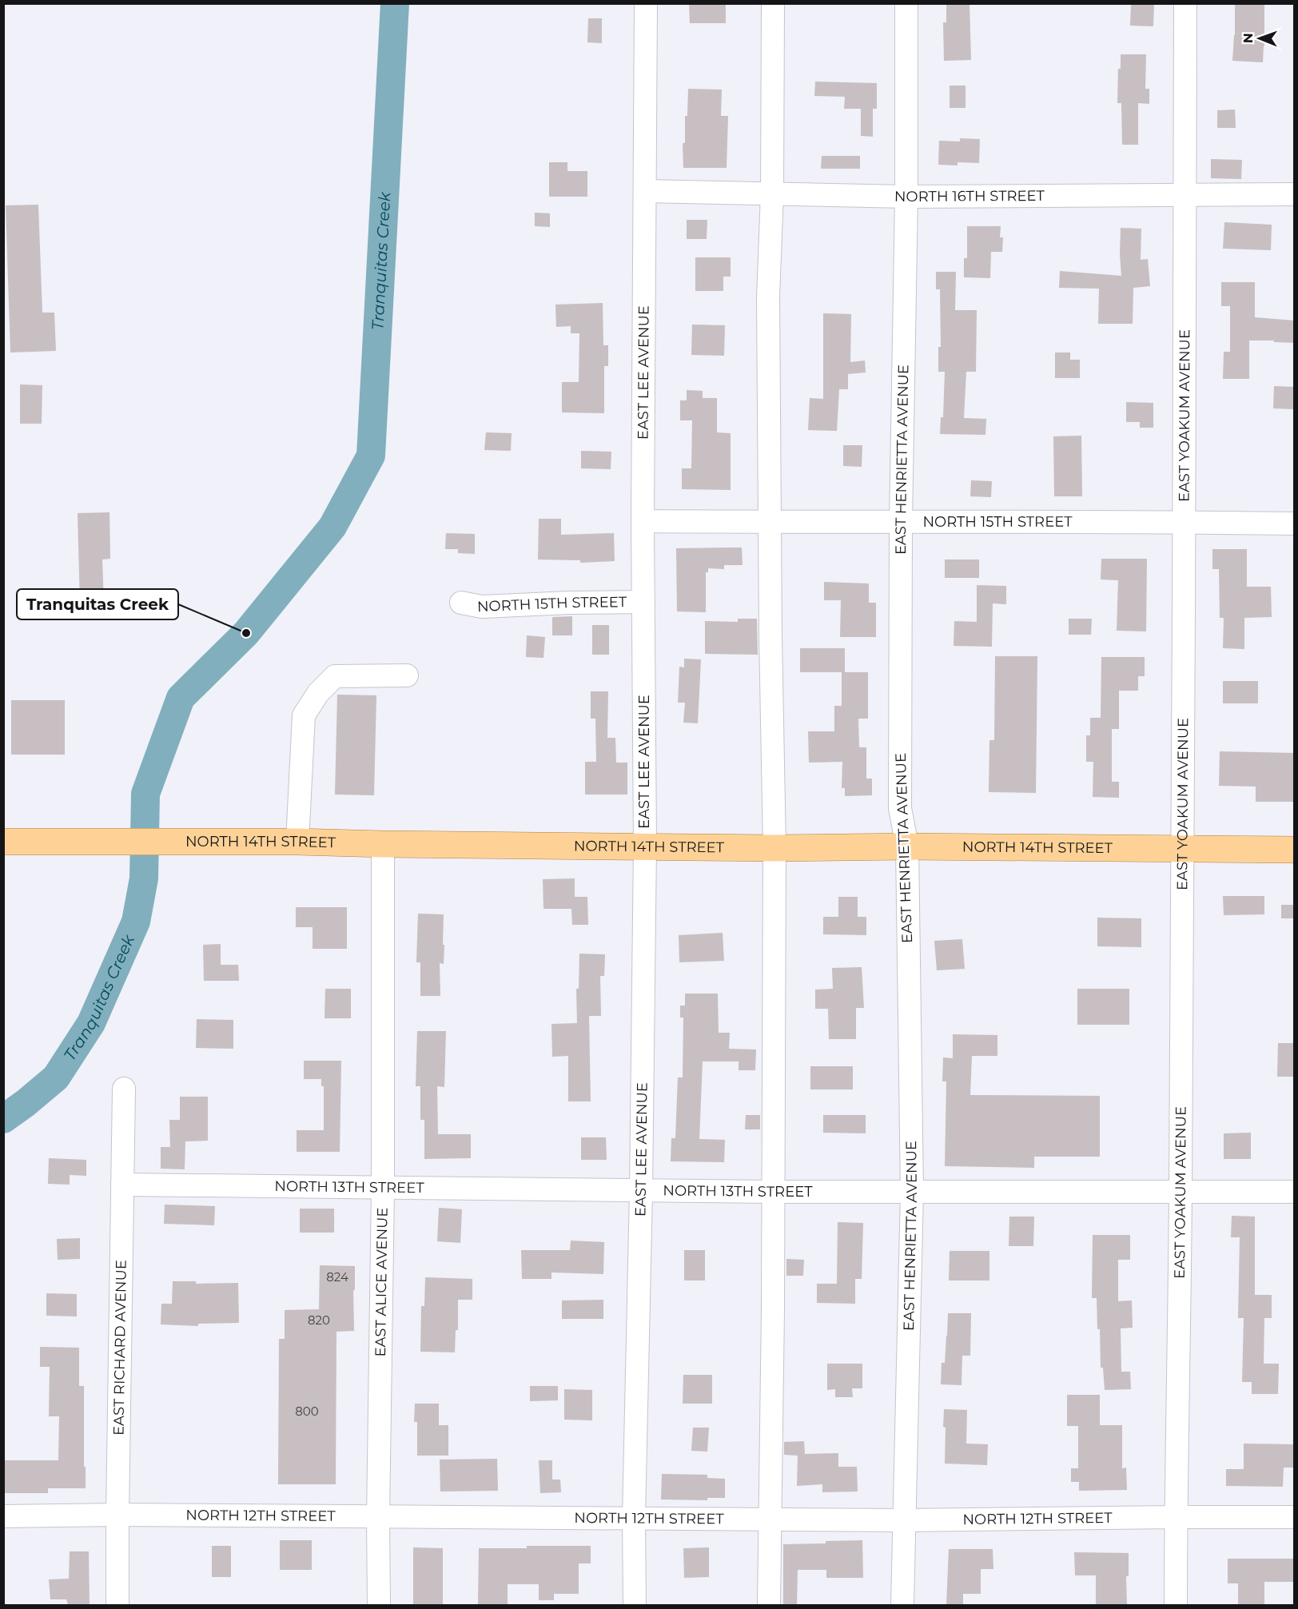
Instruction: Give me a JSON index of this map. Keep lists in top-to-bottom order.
{
  "streets": {
    "main road": ["NORTH 14TH STREET"],
    "street": [
      "NORTH 16TH STREET",
      "EAST LEE AVENUE",
      "EAST YOAKUM AVENUE",
      "EAST HENRIETTA AVENUE",
      "NORTH 15TH STREET",
      "NORTH 13TH STREET",
      "EAST ALICE AVENUE",
      "EAST RICHARD AVENUE",
      "NORTH 12TH STREET"
    ]
  },
  "crossings": [
    ["NORTH 16TH STREET", "EAST LEE AVENUE"],
    ["NORTH 16TH STREET", "EAST YOAKUM AVENUE"],
    ["NORTH 16TH STREET", "EAST HENRIETTA AVENUE"],
    ["EAST LEE AVENUE", "NORTH 15TH STREET"],
    ["EAST LEE AVENUE", "NORTH 14TH STREET"],
    ["EAST LEE AVENUE", "NORTH 13TH STREET"],
    ["EAST LEE AVENUE", "NORTH 12TH STREET"],
    ["EAST YOAKUM AVENUE", "NORTH 15TH STREET"],
    ["EAST YOAKUM AVENUE", "NORTH 14TH STREET"],
    ["EAST YOAKUM AVENUE", "NORTH 13TH STREET"],
    ["EAST YOAKUM AVENUE", "NORTH 12TH STREET"],
    ["EAST HENRIETTA AVENUE", "NORTH 15TH STREET"],
    ["EAST HENRIETTA AVENUE", "NORTH 14TH STREET"],
    ["EAST HENRIETTA AVENUE", "NORTH 13TH STREET"],
    ["EAST HENRIETTA AVENUE", "NORTH 12TH STREET"],
    ["NORTH 14TH STREET", "EAST ALICE AVENUE"],
    ["NORTH 13TH STREET", "EAST ALICE AVENUE"],
    ["NORTH 13TH STREET", "EAST RICHARD AVENUE"],
    ["EAST ALICE AVENUE", "NORTH 12TH STREET"],
    ["EAST RICHARD AVENUE", "NORTH 12TH STREET"]
  ],
  "water": ["Tranquitas Creek"],
  "places": ["Tranquitas Creek"],
  "house_numbers": ["824", "820", "800"],
  "north": "left"
}
